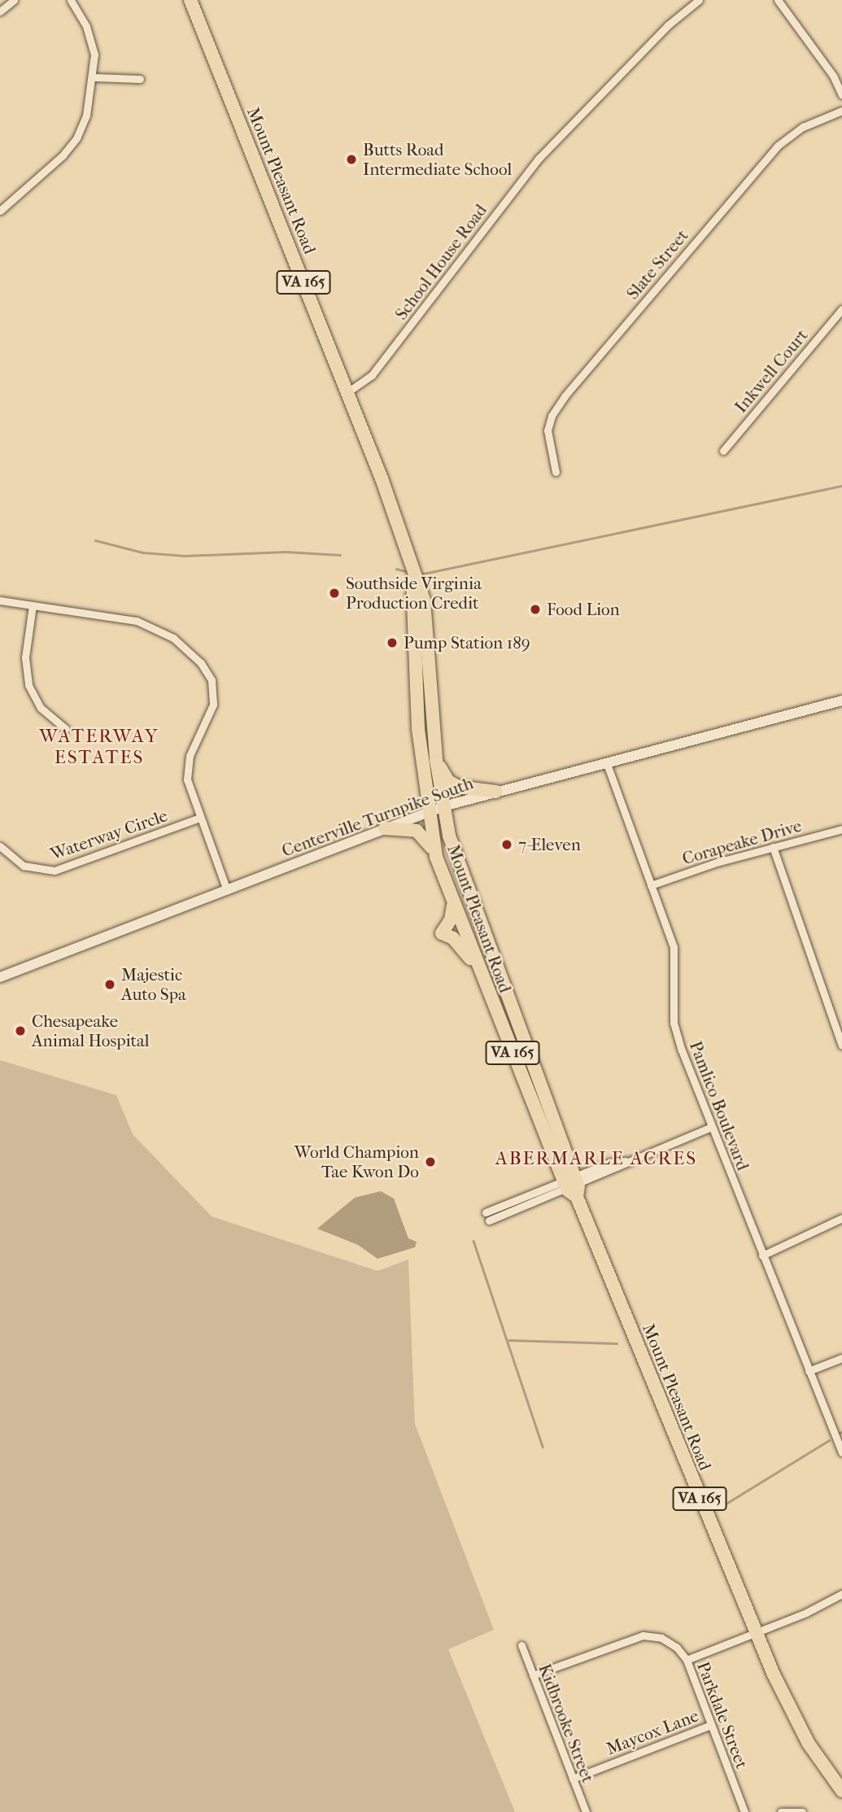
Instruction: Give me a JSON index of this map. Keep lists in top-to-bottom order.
{
  "streets": {
    "highway": ["Mount Pleasant Road", "VA 165"],
    "main road": ["Centerville Turnpike South"],
    "street": [
      "School House Road",
      "Slate Street",
      "Inkwell Court",
      "Waterway Circle",
      "Corapeake Drive",
      "Pamlico Boulevard",
      "Parkdale Street",
      "Kidbrooke Street",
      "Maycox Lane"
    ]
  },
  "crossings": [
    ["Mount Pleasant Road", "School House Road"],
    ["Mount Pleasant Road", "Centerville Turnpike South"],
    ["Centerville Turnpike South", "Pamlico Boulevard"],
    ["Corapeake Drive", "Pamlico Boulevard"],
    ["Parkdale Street", "Kidbrooke Street"],
    ["Parkdale Street", "Maycox Lane"],
    ["Kidbrooke Street", "Maycox Lane"]
  ],
  "districts": ["WATERWAY ESTATES", "ABERMARLE ACRES"],
  "places": [
    "Butts Road Intermediate School",
    "Southside Virginia Production Credit",
    "Food Lion",
    "Pump Station 189",
    "7-Eleven",
    "Majestic Auto Spa",
    "Chesapeake Animal Hospital",
    "World Champion Tae Kwon Do"
  ]
}
